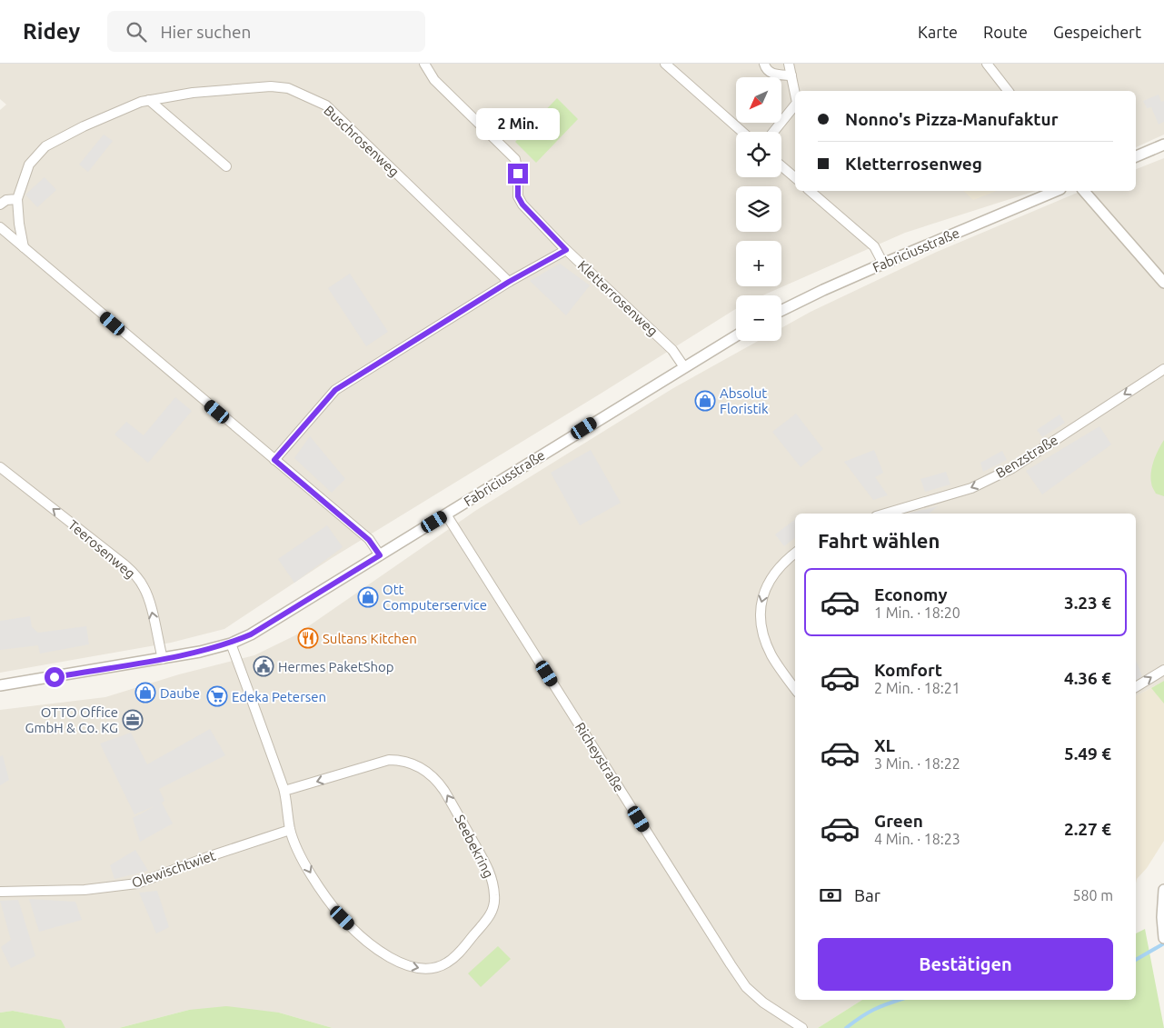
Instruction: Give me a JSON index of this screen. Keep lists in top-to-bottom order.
{
  "streets": {
    "street": [
      "Buschrosenweg",
      "Fabriciusstraße",
      "Kletterrosenweg",
      "Benzstraße",
      "Teerosenweg",
      "Richeystraße",
      "Seebekring",
      "Olewischtwiet"
    ]
  },
  "crossings": [
    ["Fabriciusstraße", "Kletterrosenweg"],
    ["Fabriciusstraße", "Teerosenweg"],
    ["Fabriciusstraße", "Richeystraße"],
    ["Fabriciusstraße", "Seebekring"],
    ["Seebekring", "Olewischtwiet"]
  ],
  "one_way": ["Benzstraße", "Teerosenweg"],
  "places": {
    "shop": ["Absolut Floristik", "Ott Computerservice", "Daube"],
    "restaurant": ["Sultans Kitchen"],
    "public building": ["Hermes PaketShop"],
    "supermarket": ["Edeka Petersen"],
    "office": ["OTTO Office GmbH & Co. KG"]
  },
  "north": "bottom left",
  "page": {
    "header": "Ridey",
    "search": "Hier suchen",
    "nav": ["Karte", "Route", "Gespeichert"],
    "map_buttons": ["+", "−"],
    "banner": ["Nonno's Pizza-Manufaktur", "Kletterrosenweg"],
    "bubble": "2 Min.",
    "heading": "Fahrt wählen",
    "list": [
      {
        "name": "Economy",
        "note": "1 Min. · 18:20",
        "value": "3.23 €"
      },
      {
        "name": "Komfort",
        "note": "2 Min. · 18:21",
        "value": "4.36 €"
      },
      {
        "name": "XL",
        "note": "3 Min. · 18:22",
        "value": "5.49 €"
      },
      {
        "name": "Green",
        "note": "4 Min. · 18:23",
        "value": "2.27 €"
      }
    ],
    "pay": ["Bar", "580 m"],
    "buttons": "Bestätigen"
  }
}
